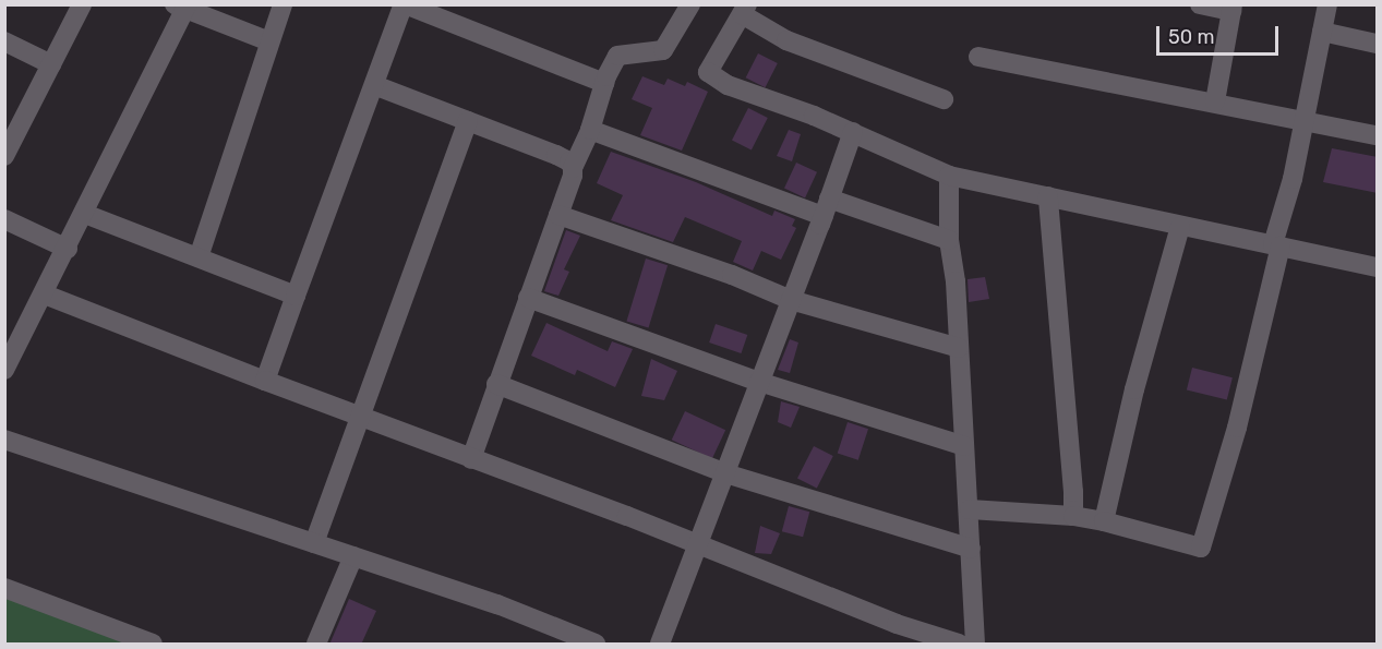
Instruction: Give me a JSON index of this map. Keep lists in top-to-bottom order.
{
  "scale_bar": "50 m"
}
